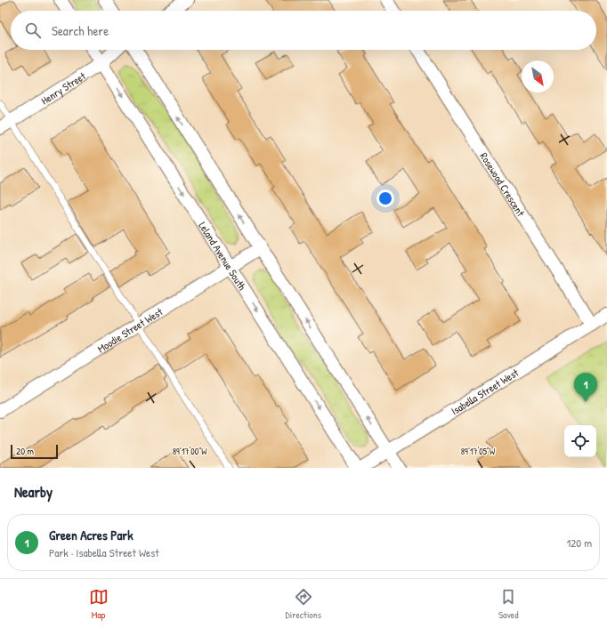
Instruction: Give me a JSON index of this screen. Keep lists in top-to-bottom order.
{
  "streets": {
    "street": [
      "Henry Street",
      "Rosewood Crescent",
      "Leland Avenue South",
      "Moodie Street West",
      "Isabella Street West"
    ]
  },
  "crossings": [
    ["Henry Street", "Leland Avenue South"],
    ["Rosewood Crescent", "Isabella Street West"],
    ["Leland Avenue South", "Moodie Street West"]
  ],
  "scale_bar": "20 m",
  "north": "bottom right",
  "page": {
    "search": "Search here",
    "pins": "1",
    "scale": "20 m",
    "heading": "Nearby",
    "list": [
      {
        "mark": "1",
        "name": "Green Acres Park",
        "note": "Park · Isabella Street West",
        "value": "120 m"
      }
    ],
    "nav": ["Map", "Directions", "Saved"]
  },
  "coordinates": ["89°17'00\"W", "89°17'05\"W"]
}
